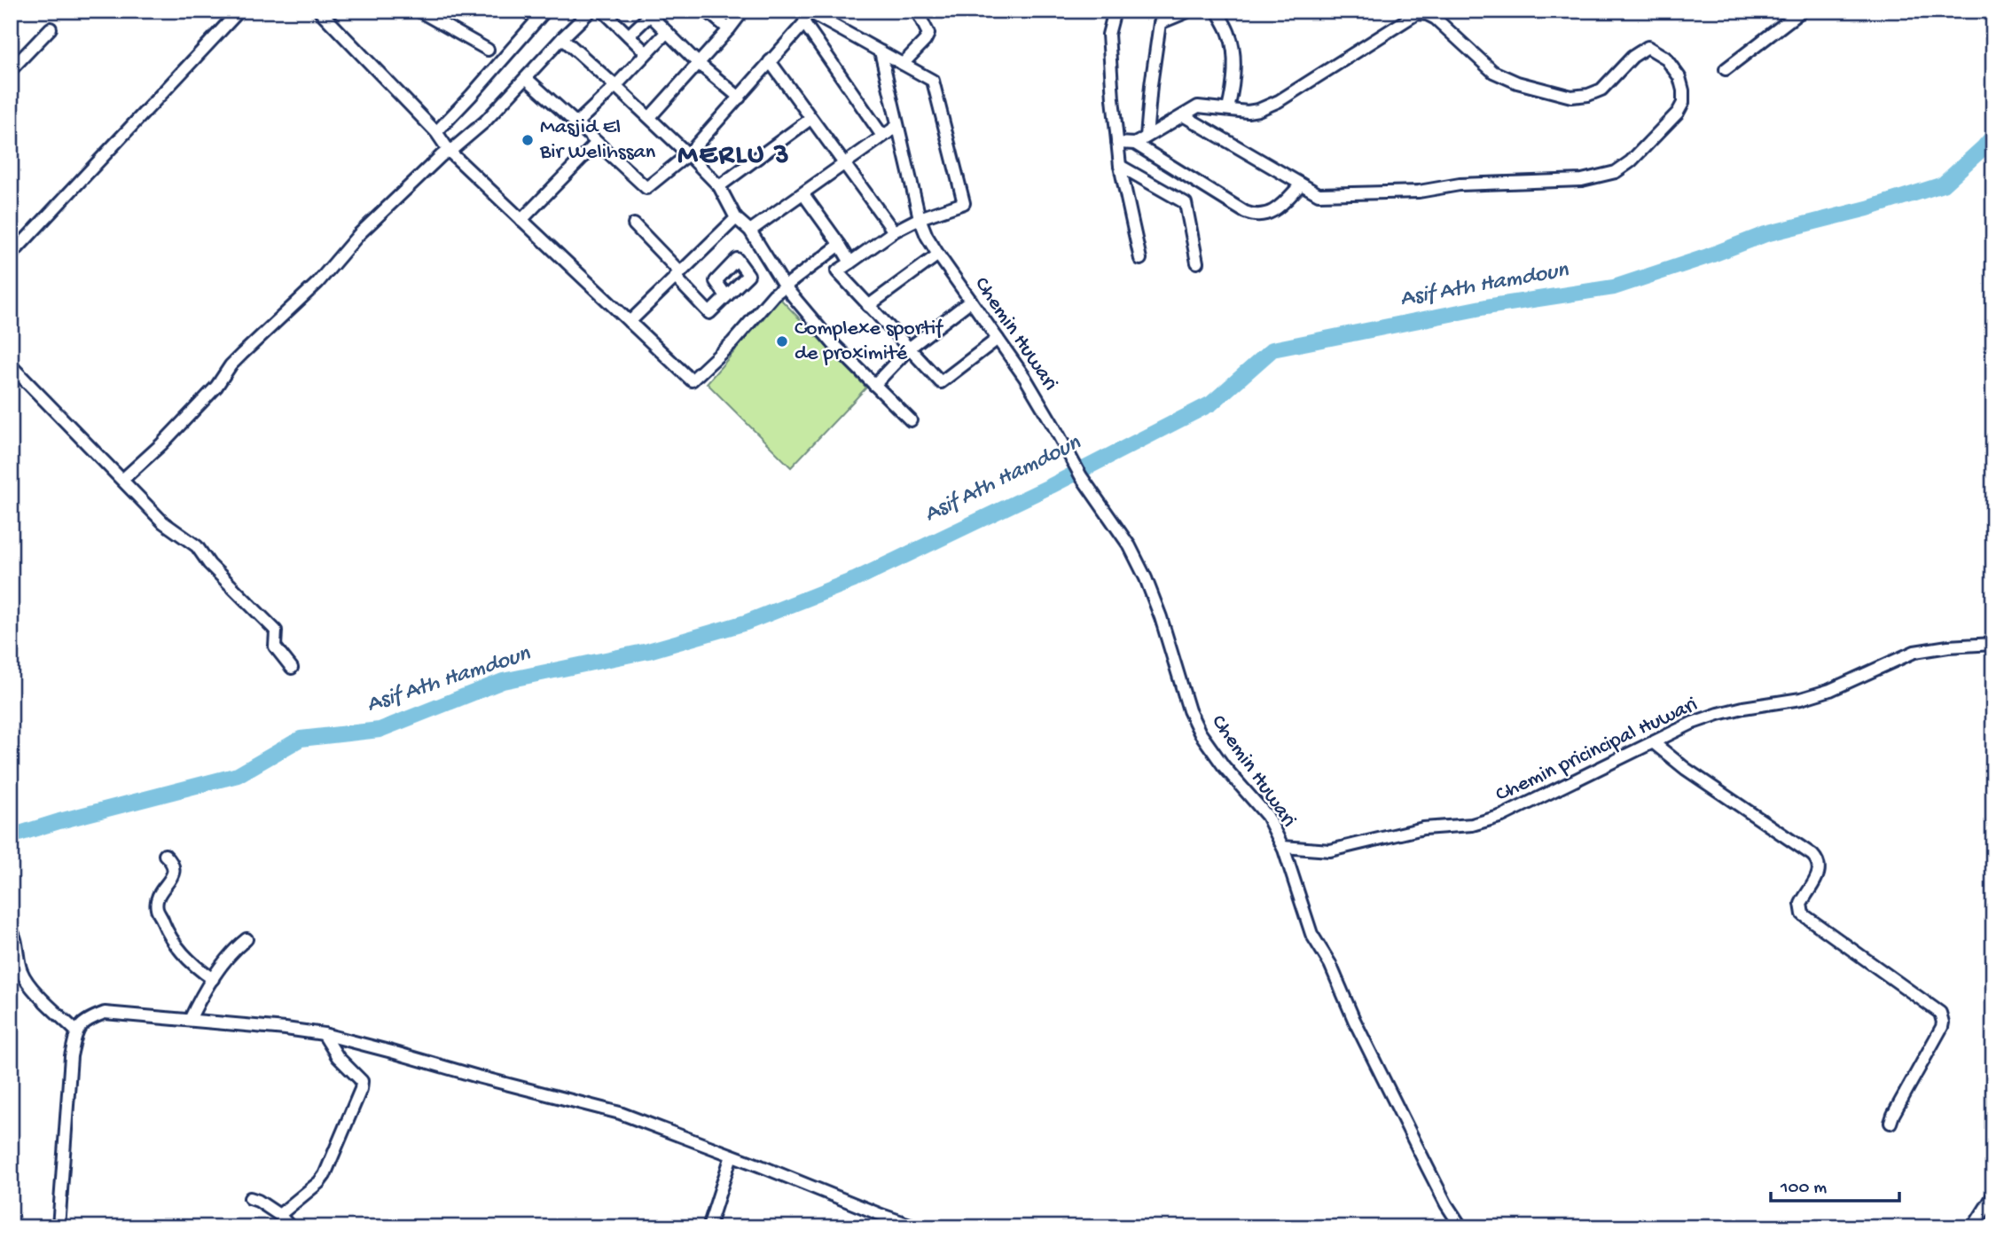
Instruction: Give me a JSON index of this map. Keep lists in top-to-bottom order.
{
  "streets": {
    "street": ["Chemin Huwari", "Chemin pricincipal Huwari"]
  },
  "crossings": [
    ["Chemin Huwari", "Chemin pricincipal Huwari"]
  ],
  "districts": ["MERLU 3"],
  "water": ["Asif Ath Hamdoun"],
  "places": ["Masjid El Bir Welihssan", "Complexe sportif de proximité"],
  "scale_bar": "100 m"
}
